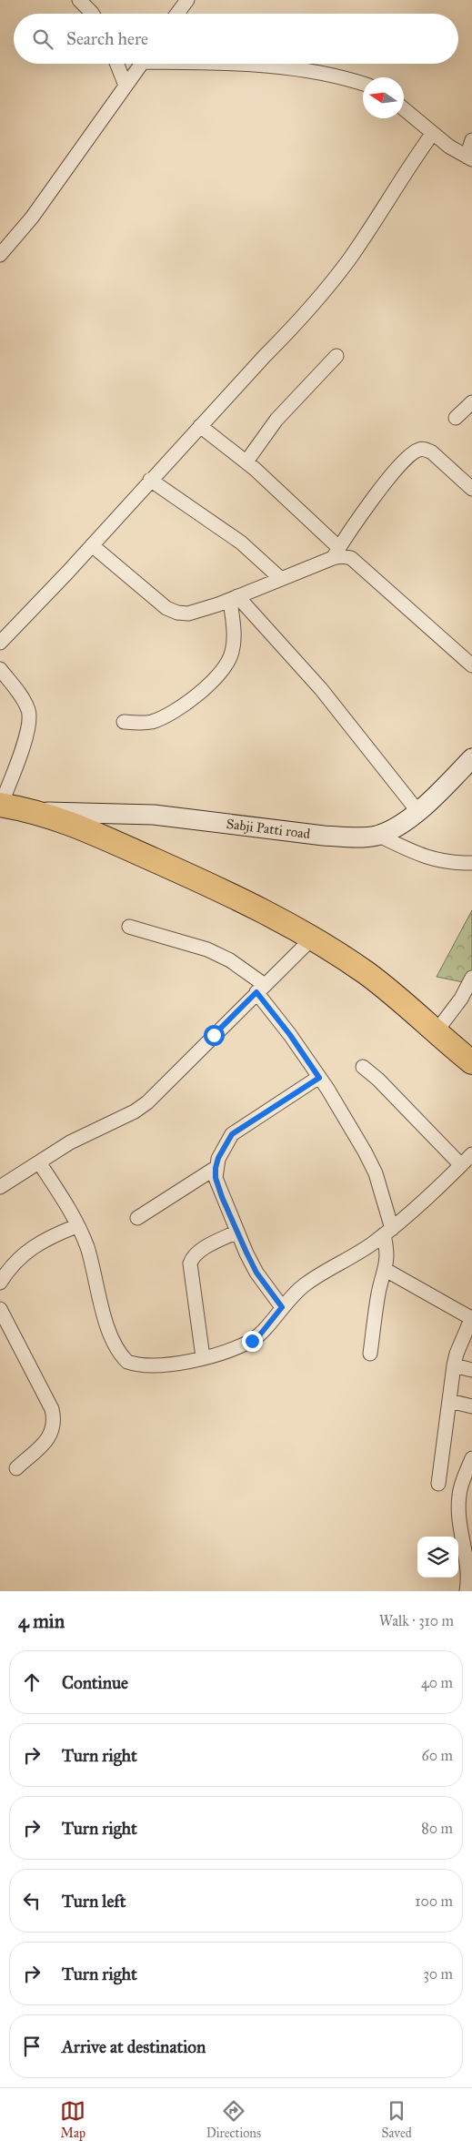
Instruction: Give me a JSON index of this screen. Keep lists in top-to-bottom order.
{
  "streets": {
    "main road": ["Sabji Patti road"]
  },
  "north": "left",
  "page": {
    "search": "Search here",
    "heading": ["4 min", "Walk · 310 m"],
    "list": [
      ["Continue", "40 m"],
      ["Turn right", "60 m"],
      ["Turn right", "80 m"],
      ["Turn left", "100 m"],
      ["Turn right", "30 m"],
      "Arrive at destination"
    ],
    "nav": ["Map", "Directions", "Saved"]
  }
}
